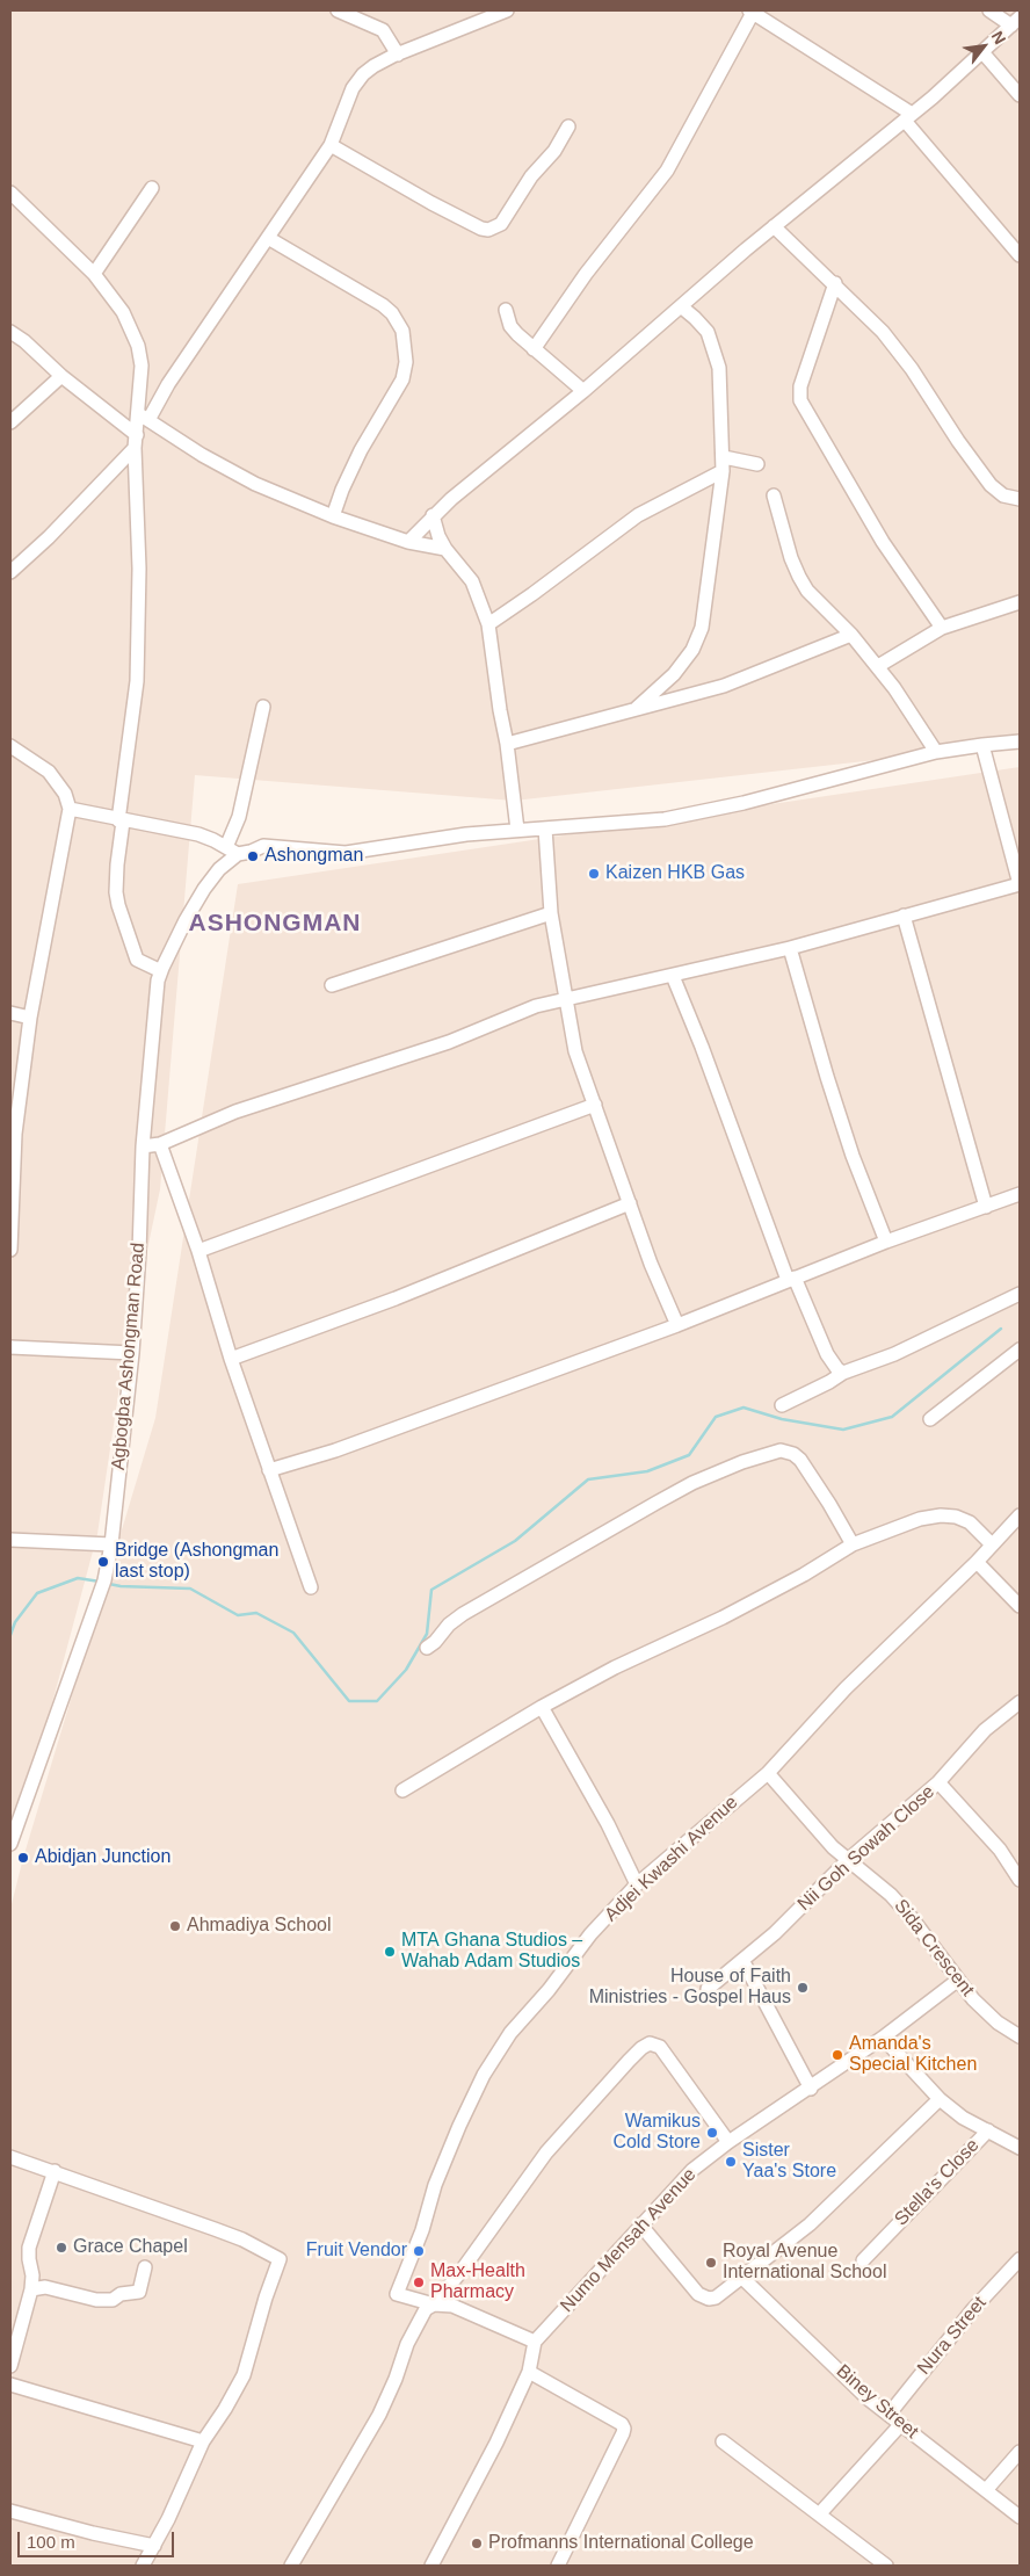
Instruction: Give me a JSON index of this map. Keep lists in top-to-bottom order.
{
  "streets": {
    "street": [
      "Agbogba Ashongman Road",
      "Nii Goh Sowah Close",
      "Adjei Kwashi Avenue",
      "Sida Crescent",
      "Stella's Close",
      "Numo Mensah Avenue",
      "Nura Street",
      "Biney Street"
    ]
  },
  "crossings": [
    ["Nii Goh Sowah Close", "Sida Crescent"],
    ["Adjei Kwashi Avenue", "Sida Crescent"],
    ["Sida Crescent", "Numo Mensah Avenue"],
    ["Nura Street", "Biney Street"]
  ],
  "districts": ["ASHONGMAN"],
  "places": [
    "Ashongman",
    "Kaizen HKB Gas",
    "Bridge (Ashongman last stop)",
    "Abidjan Junction",
    "Ahmadiya School",
    "MTA Ghana Studios – Wahab Adam Studios",
    "House of Faith Ministries - Gospel Haus",
    "Amanda's Special Kitchen",
    "Wamikus Cold Store",
    "Sister Yaa's Store",
    "Grace Chapel",
    "Fruit Vendor",
    "Royal Avenue International School",
    "Max-Health Pharmacy",
    "Profmanns International College"
  ],
  "scale_bar": "100 m",
  "north": "top right"
}
